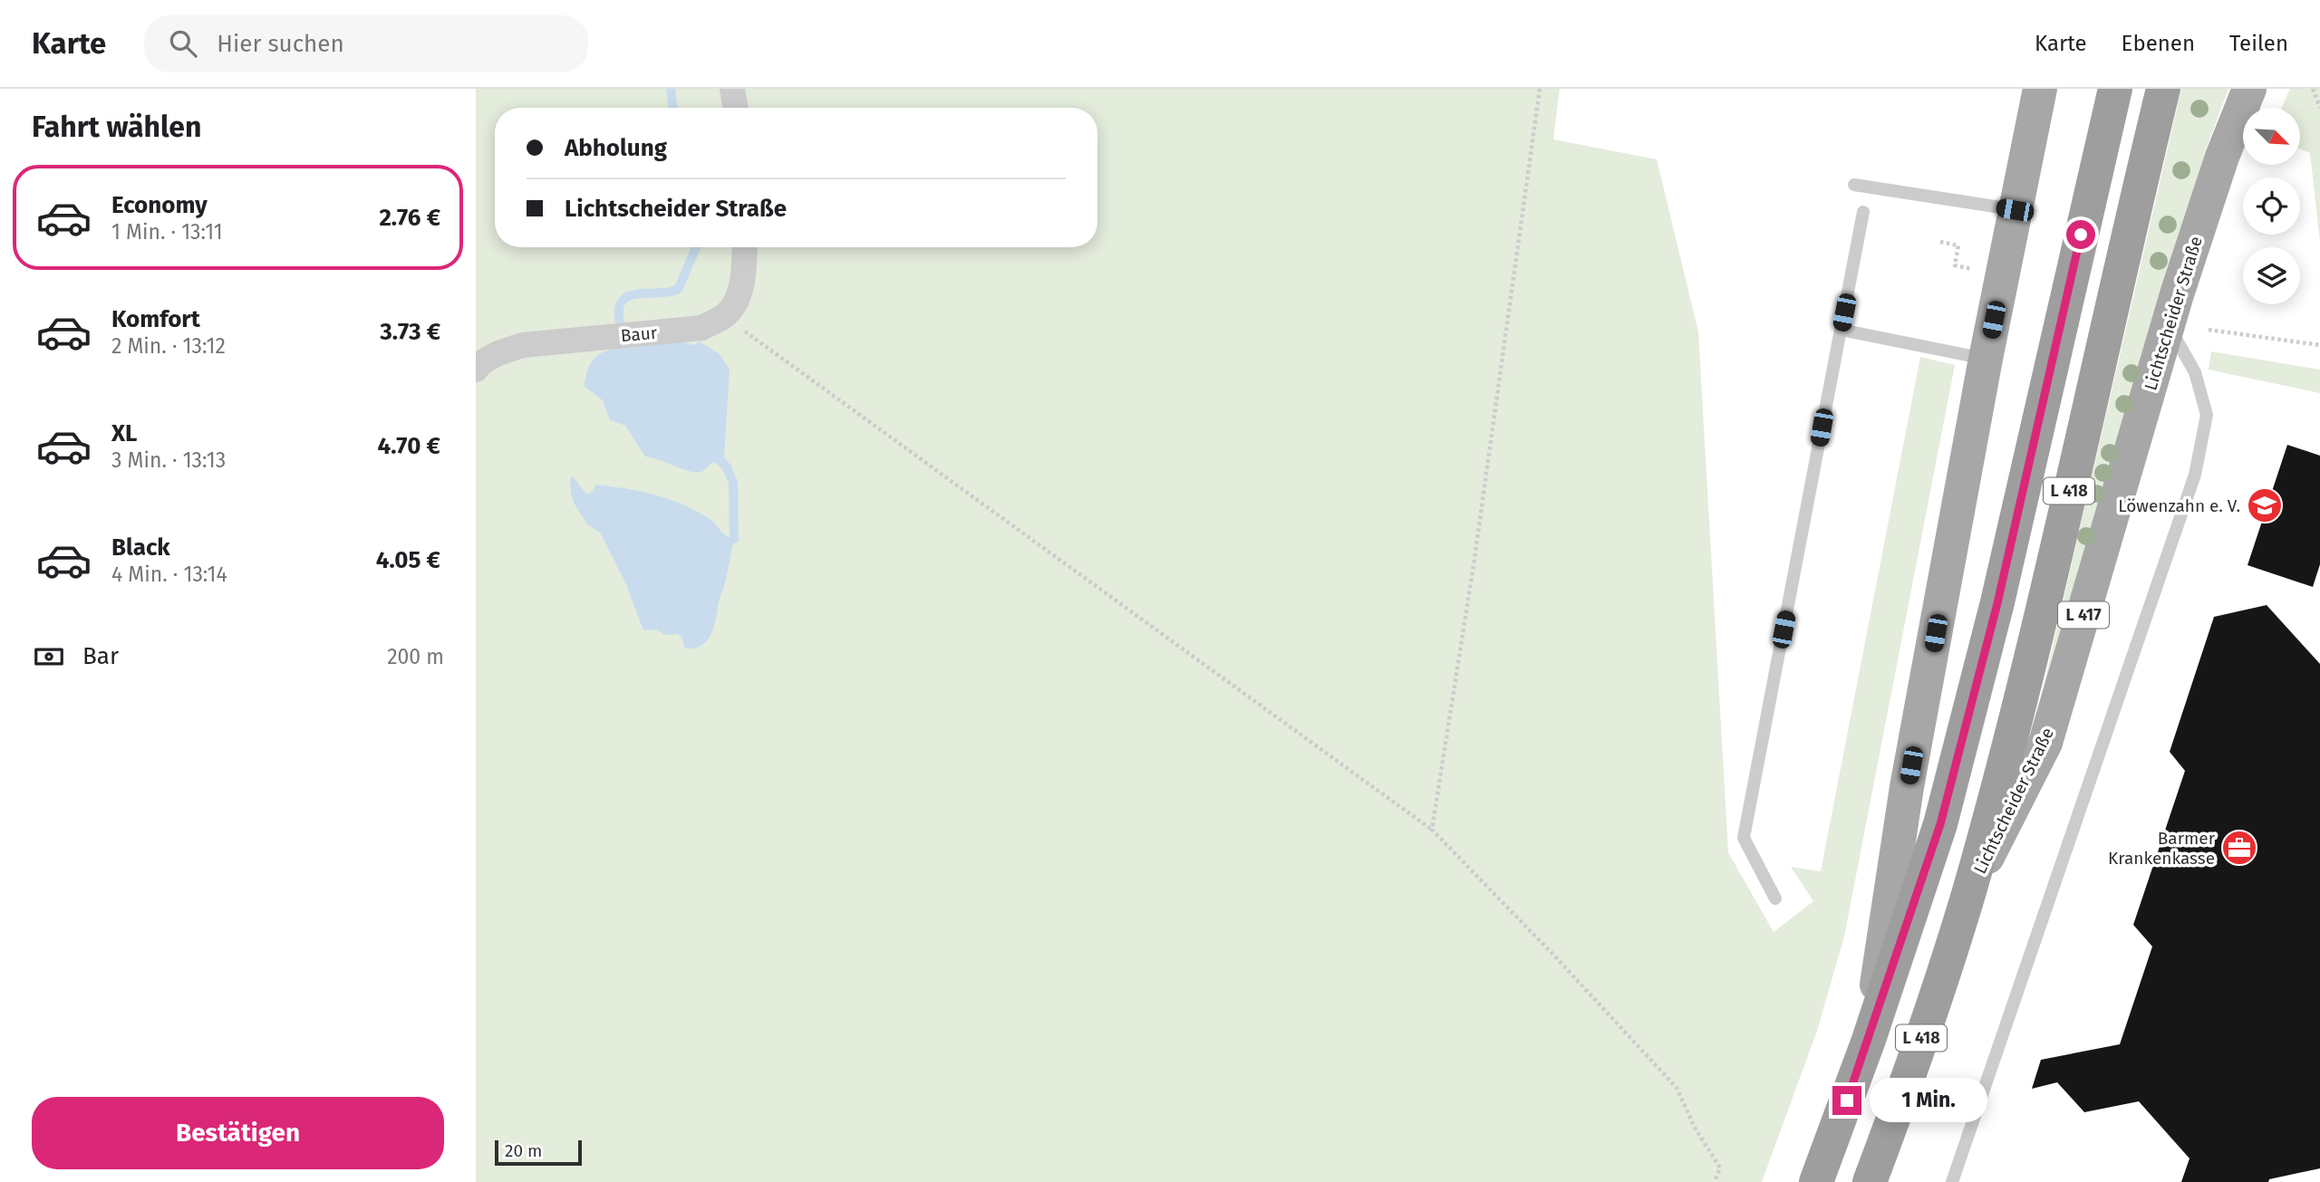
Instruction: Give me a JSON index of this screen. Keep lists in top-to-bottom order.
{
  "streets": {
    "highway": ["Lichtscheider Straße", "L 418"],
    "main road": ["L 417"],
    "street": ["Baur"]
  },
  "crossings": [
    ["Lichtscheider Straße", "L 418"]
  ],
  "places": {
    "school or university": ["Löwenzahn e. V."],
    "office": ["Barmer Krankenkasse"]
  },
  "scale_bar": "20 m",
  "north": "bottom right",
  "page": {
    "header": "Karte",
    "search": "Hier suchen",
    "nav": ["Karte", "Ebenen", "Teilen"],
    "heading": "Fahrt wählen",
    "banner": ["Abholung", "Lichtscheider Straße"],
    "list": [
      {
        "name": "Economy",
        "note": "1 Min. · 13:11",
        "value": "2.76 €"
      },
      {
        "name": "Komfort",
        "note": "2 Min. · 13:12",
        "value": "3.73 €"
      },
      {
        "name": "XL",
        "note": "3 Min. · 13:13",
        "value": "4.70 €"
      },
      {
        "name": "Black",
        "note": "4 Min. · 13:14",
        "value": "4.05 €"
      }
    ],
    "pay": ["Bar", "200 m"],
    "bubble": "1 Min.",
    "buttons": "Bestätigen",
    "scale": "20 m"
  }
}
